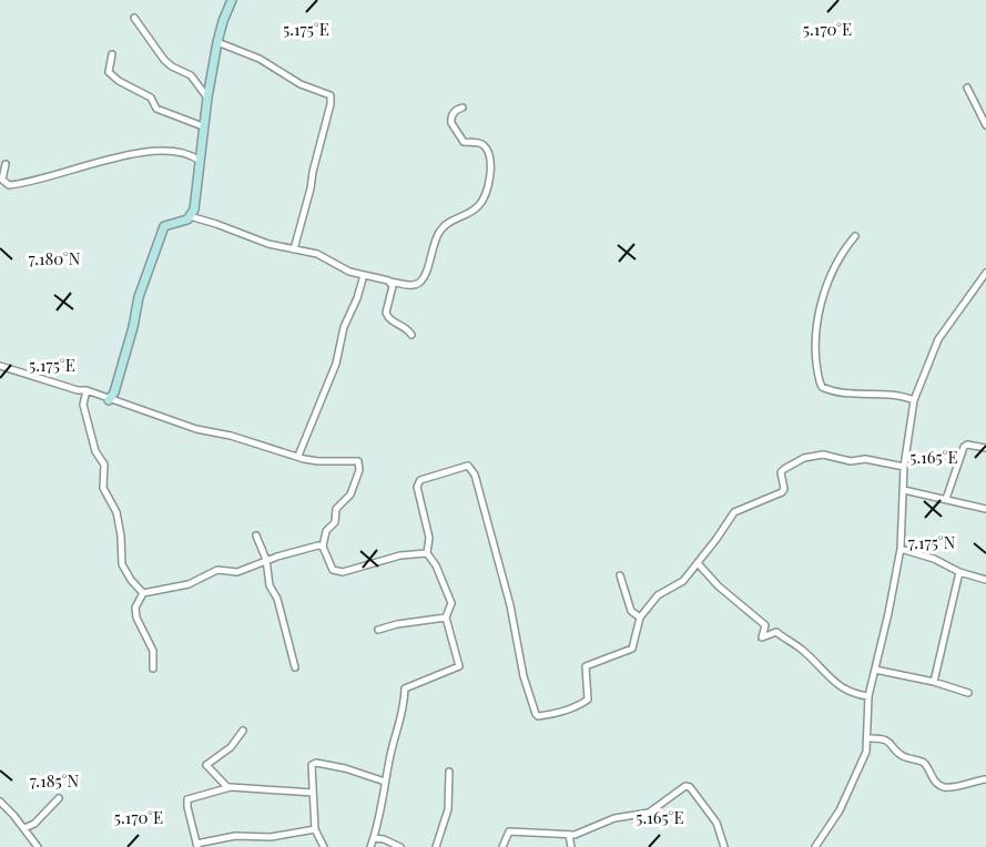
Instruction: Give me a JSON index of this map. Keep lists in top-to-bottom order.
{
  "coordinates": [
    "5.175°E",
    "5.170°E",
    "7.180°N",
    "5.165°E",
    "7.175°N",
    "7.185°N"
  ]
}
